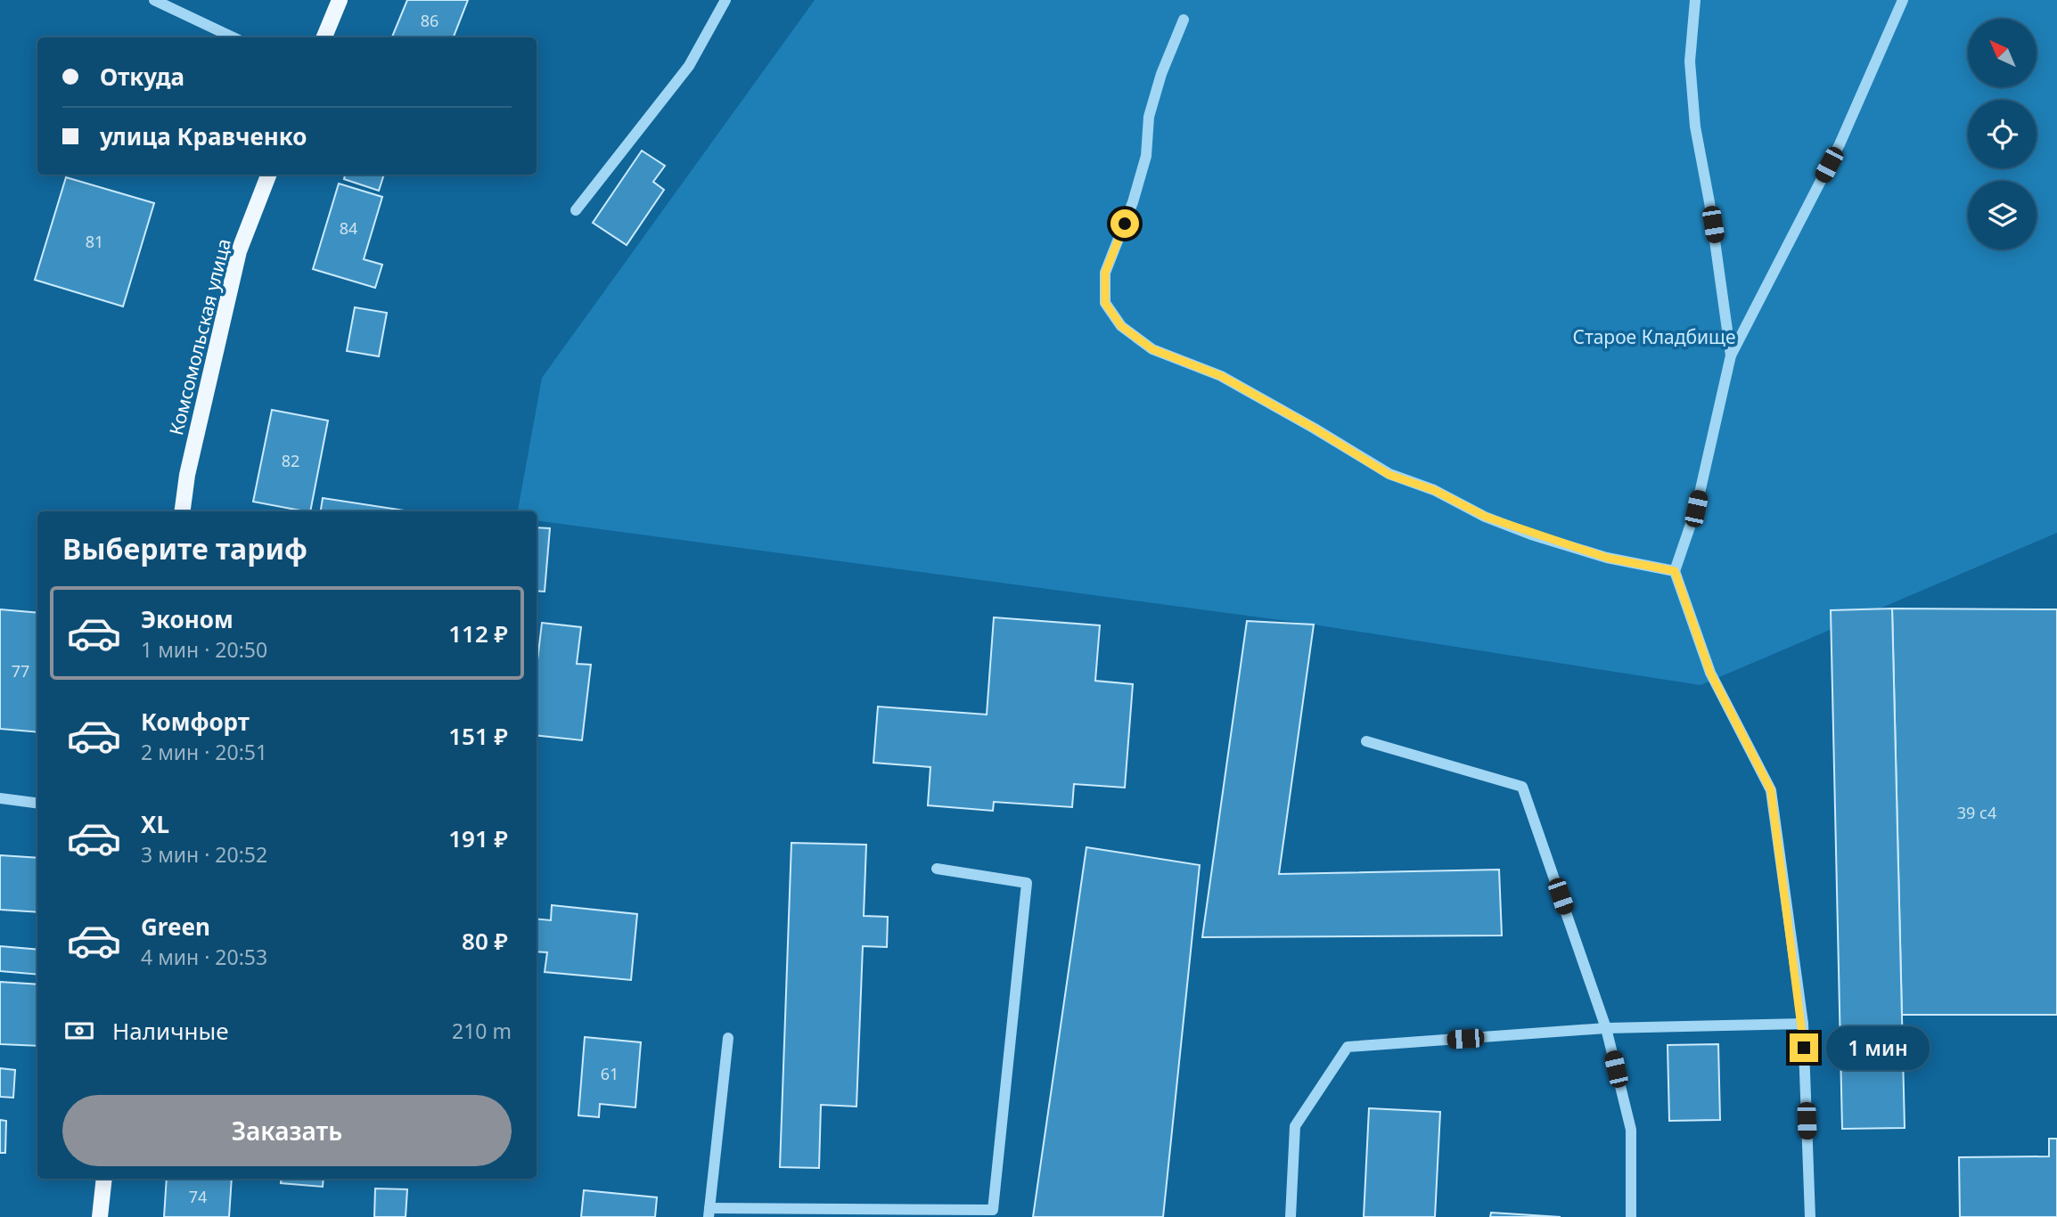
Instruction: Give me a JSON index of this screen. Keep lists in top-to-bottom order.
{
  "streets": {
    "main road": ["Комсомольская улица"]
  },
  "parks": ["Старое Кладбище"],
  "house_numbers": [
    "86",
    "84",
    "81",
    "82",
    "77",
    "39 с4",
    "61",
    "74"
  ],
  "north": "top left",
  "page": {
    "banner": ["Откуда", "улица Кравченко"],
    "heading": "Выберите тариф",
    "list": [
      {
        "name": "Эконом",
        "note": "1 мин · 20:50",
        "value": "112 ₽"
      },
      {
        "name": "Комфорт",
        "note": "2 мин · 20:51",
        "value": "151 ₽"
      },
      {
        "name": "XL",
        "note": "3 мин · 20:52",
        "value": "191 ₽"
      },
      {
        "name": "Green",
        "note": "4 мин · 20:53",
        "value": "80 ₽"
      }
    ],
    "pay": ["Наличные", "210 m"],
    "bubble": "1 мин",
    "buttons": "Заказать"
  }
}
